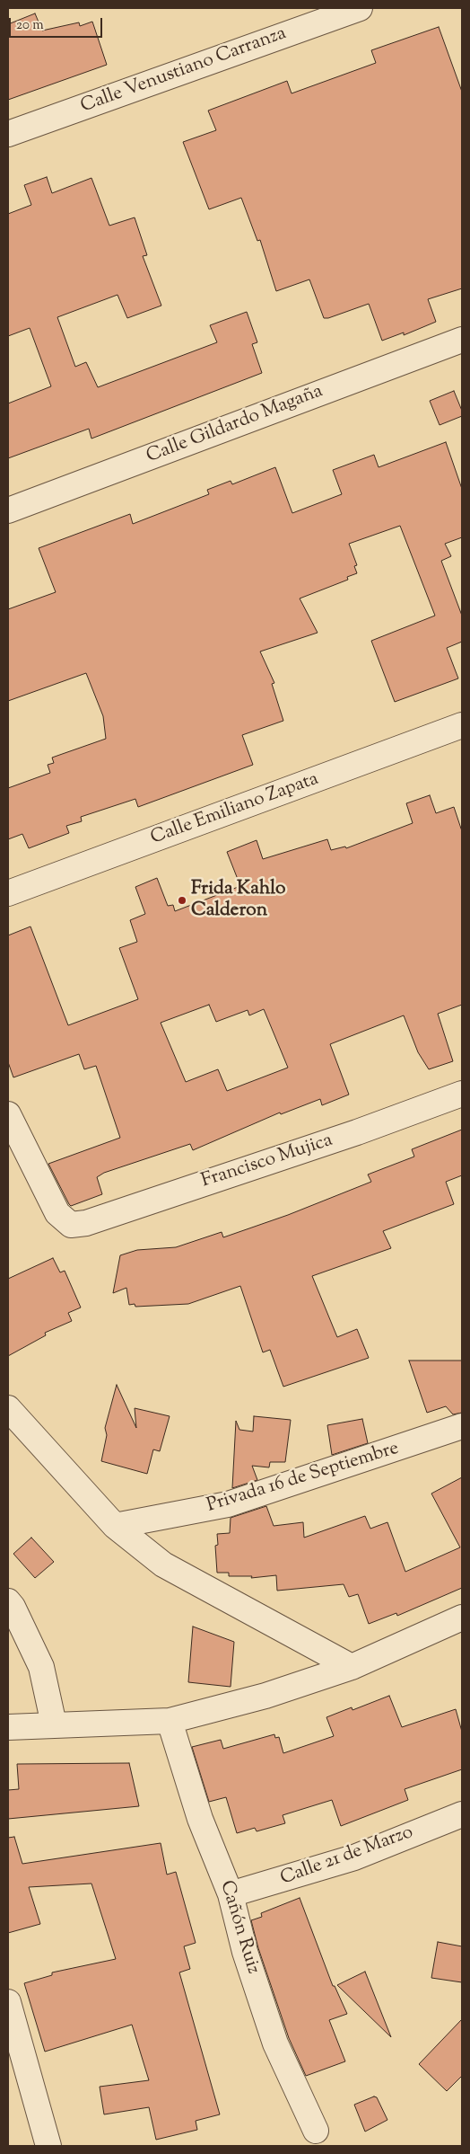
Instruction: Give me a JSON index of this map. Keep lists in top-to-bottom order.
{
  "streets": {
    "street": [
      "Calle Venustiano Carranza",
      "Calle Gildardo Magaña",
      "Calle Emiliano Zapata",
      "Francisco Mujica",
      "Privada 16 de Septiembre",
      "Calle 21 de Marzo",
      "Cañón Ruiz"
    ]
  },
  "crossings": [
    ["Calle 21 de Marzo", "Cañón Ruiz"]
  ],
  "places": ["Frida Kahlo Calderon"],
  "scale_bar": "20 m"
}
